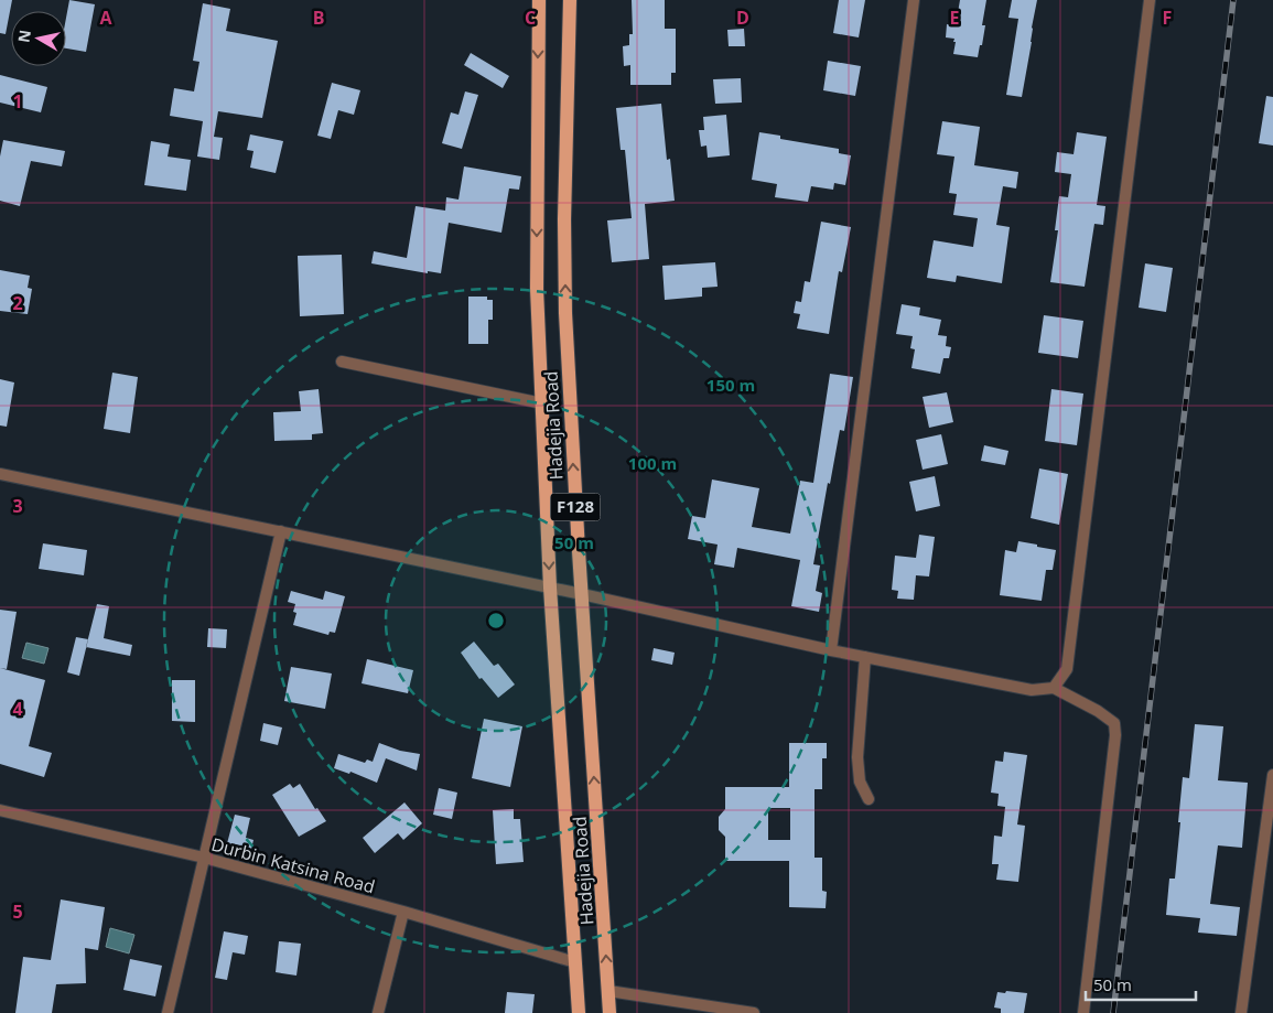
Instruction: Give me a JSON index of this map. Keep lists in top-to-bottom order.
{
  "streets": {
    "main road": ["Hadejia Road", "F128"],
    "street": ["Durbin Katsina Road"]
  },
  "crossings": [
    ["Hadejia Road", "Durbin Katsina Road"]
  ],
  "scale_bar": "50 m",
  "north": "left",
  "grid": {
    "columns": [
      "A",
      "B",
      "C",
      "D",
      "E",
      "F"
    ],
    "rows": [
      "1",
      "2",
      "3",
      "4",
      "5"
    ]
  },
  "rings": ["150 m", "100 m", "50 m"]
}
